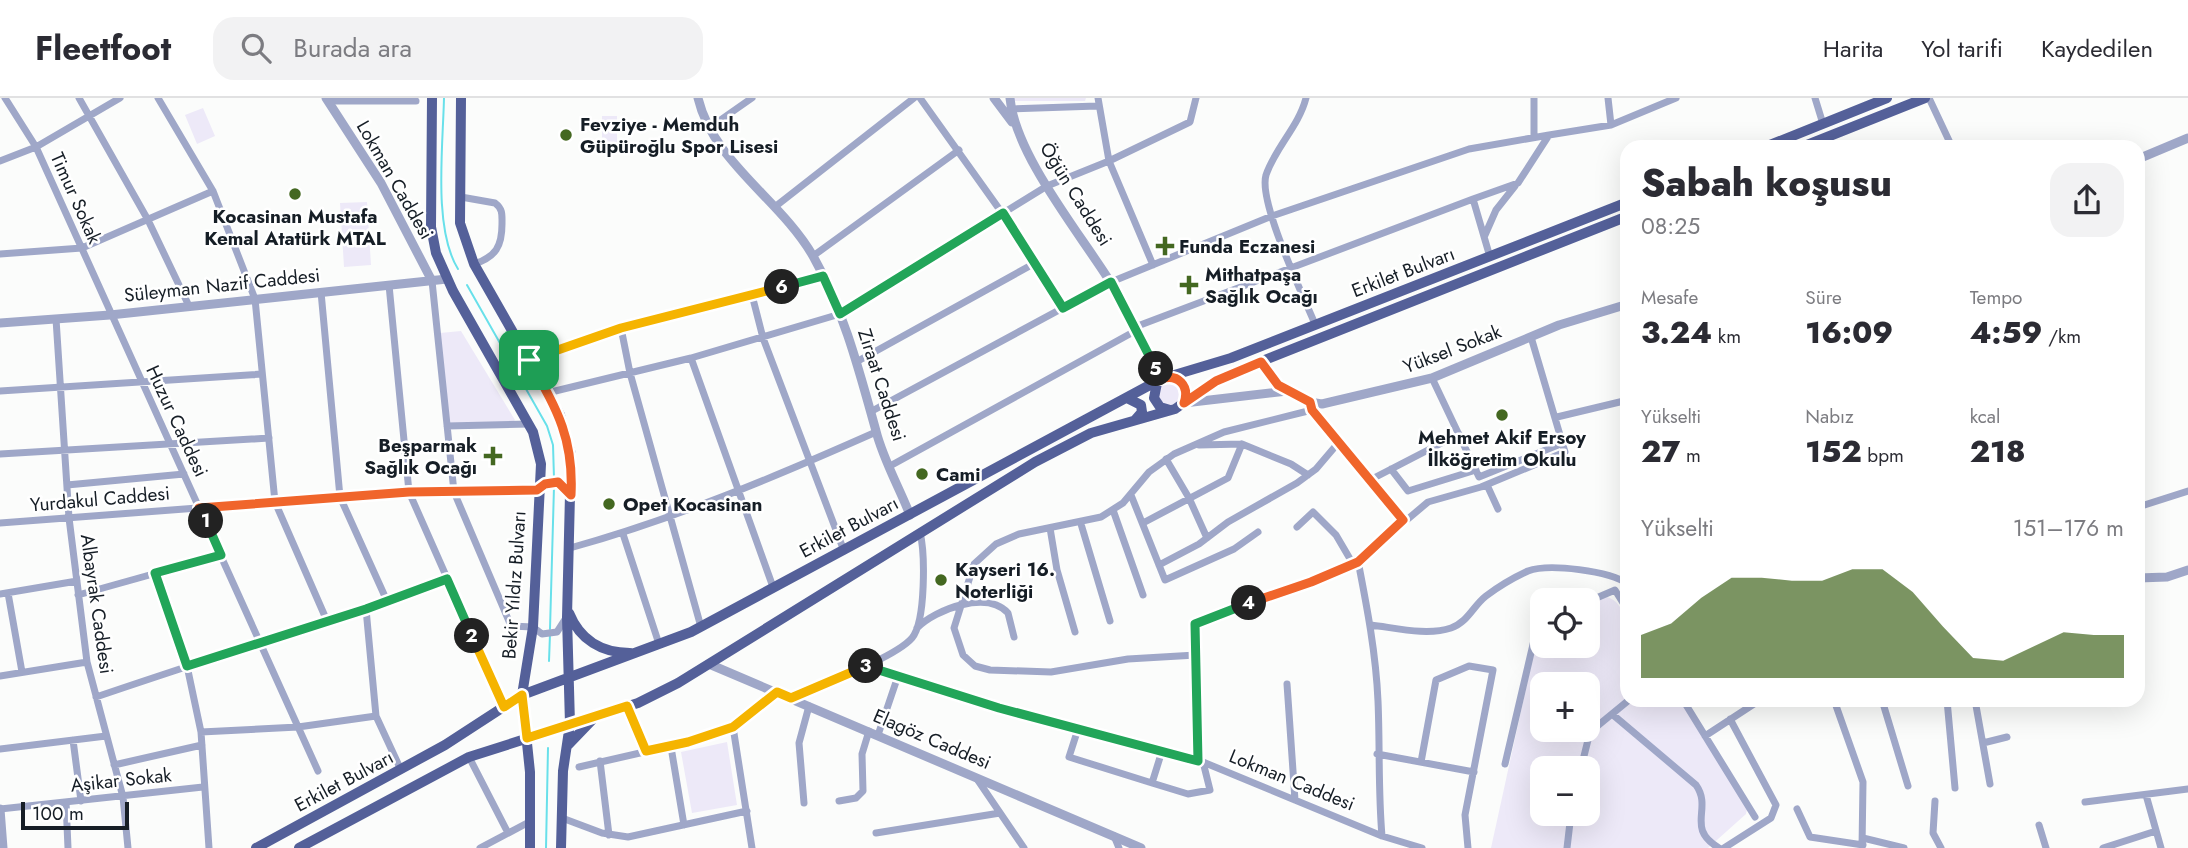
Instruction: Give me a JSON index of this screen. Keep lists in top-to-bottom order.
{
  "streets": {
    "main road": ["Erkilet Bulvarı", "Bekir Yıldız Bulvarı"],
    "street": [
      "Lokman Caddesi",
      "Öğün Caddesi",
      "Timur Sokak",
      "Süleyman Nazif Caddesi",
      "Yüksel Sokak",
      "Ziraat Caddesi",
      "Huzur Caddesi",
      "Yurdakul Caddesi",
      "Albayrak Caddesi",
      "Elagöz Caddesi",
      "Aşikar Sokak"
    ]
  },
  "crossings": [
    ["Lokman Caddesi", "Süleyman Nazif Caddesi"],
    ["Öğün Caddesi", "Erkilet Bulvarı"],
    ["Timur Sokak", "Süleyman Nazif Caddesi"],
    ["Timur Sokak", "Huzur Caddesi"],
    ["Erkilet Bulvarı", "Ziraat Caddesi"],
    ["Erkilet Bulvarı", "Bekir Yıldız Bulvarı"],
    ["Erkilet Bulvarı", "Elagöz Caddesi"],
    ["Süleyman Nazif Caddesi", "Huzur Caddesi"],
    ["Süleyman Nazif Caddesi", "Bekir Yıldız Bulvarı"],
    ["Süleyman Nazif Caddesi", "Albayrak Caddesi"],
    ["Huzur Caddesi", "Yurdakul Caddesi"],
    ["Yurdakul Caddesi", "Bekir Yıldız Bulvarı"],
    ["Yurdakul Caddesi", "Albayrak Caddesi"],
    ["Albayrak Caddesi", "Aşikar Sokak"]
  ],
  "places": {
    "other": [
      "Fevziye - Memduh Güpüroğlu Spor Lisesi",
      "Kocasinan Mustafa Kemal Atatürk MTAL",
      "Mehmet Akif Ersoy İlköğretim Okulu",
      "Cami",
      "Opet Kocasinan",
      "Kayseri 16. Noterliği"
    ],
    "health": ["Funda Eczanesi", "Mithatpaşa Sağlık Ocağı", "Beşparmak Sağlık Ocağı"]
  },
  "scale_bar": "100 m",
  "page": {
    "header": "Fleetfoot",
    "search": "Burada ara",
    "nav": ["Harita", "Yol tarifi", "Kaydedilen"],
    "heading": ["Sabah koşusu", "08:25"],
    "stats": [
      ["Mesafe", "3.24 km"],
      ["Süre", "16:09"],
      ["Tempo", "4:59 /km"],
      ["Yükselti", "27 m"],
      ["Nabız", "152 bpm"],
      ["kcal", "218"]
    ],
    "pins": [
      "6",
      "5",
      "1",
      "4",
      "2",
      "3"
    ],
    "chart": ["Yükselti", "151–176 m"],
    "map_buttons": ["+", "−"],
    "scale": "100 m"
  }
}
